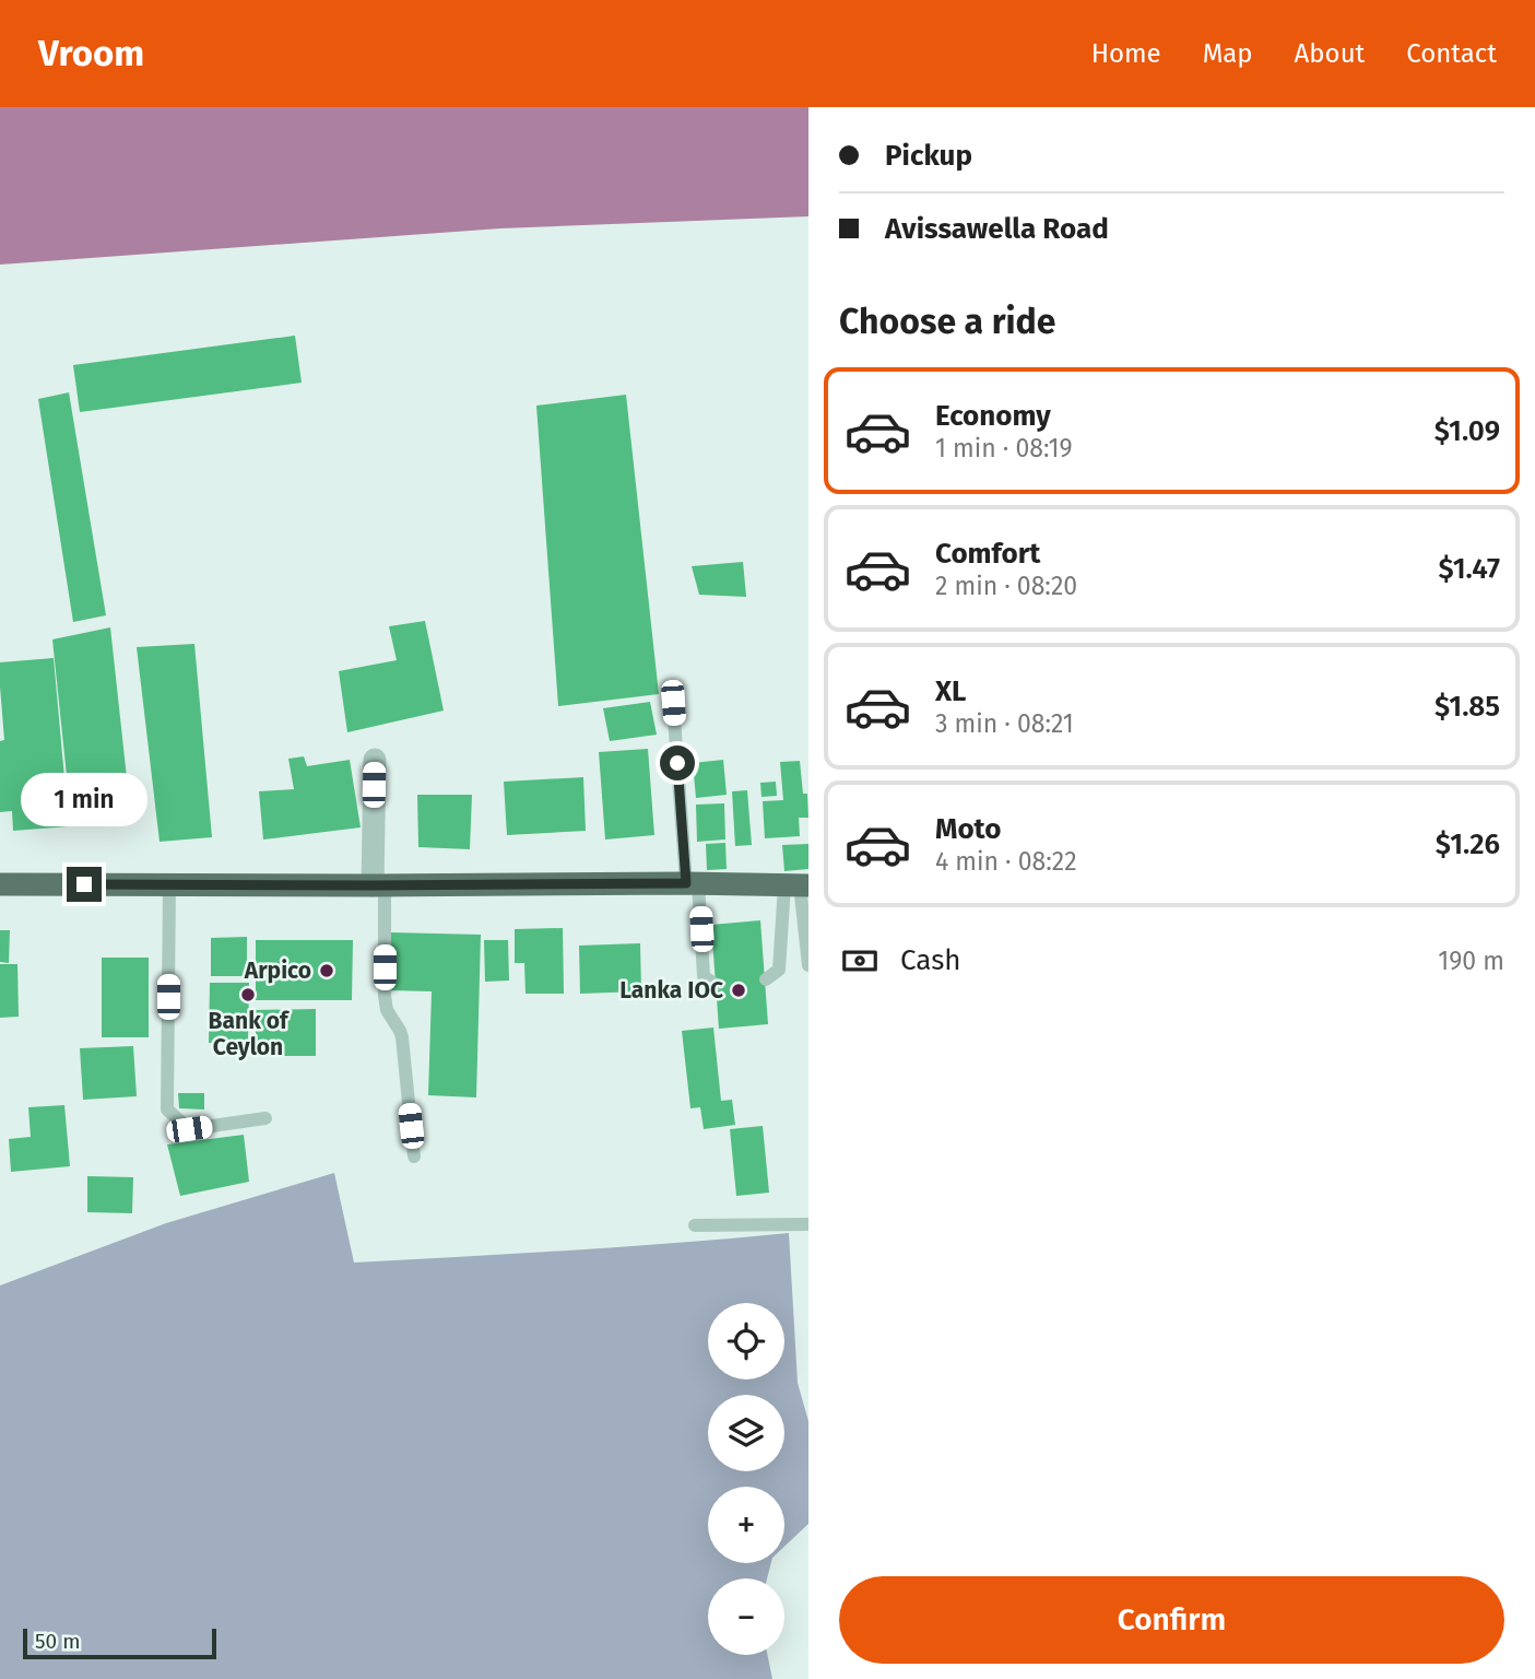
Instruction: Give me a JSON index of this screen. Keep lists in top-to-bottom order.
{
  "places": ["Arpico", "Lanka IOC", "Bank of Ceylon"],
  "scale_bar": "50 m",
  "page": {
    "header": "Vroom",
    "nav": [
      "Home",
      "Map",
      "About",
      "Contact"
    ],
    "banner": ["Pickup", "Avissawella Road"],
    "heading": "Choose a ride",
    "list": [
      {
        "name": "Economy",
        "note": "1 min · 08:19",
        "value": "$1.09"
      },
      {
        "name": "Comfort",
        "note": "2 min · 08:20",
        "value": "$1.47"
      },
      {
        "name": "XL",
        "note": "3 min · 08:21",
        "value": "$1.85"
      },
      {
        "name": "Moto",
        "note": "4 min · 08:22",
        "value": "$1.26"
      }
    ],
    "bubble": "1 min",
    "pay": ["Cash", "190 m"],
    "map_buttons": ["+", "−"],
    "buttons": "Confirm",
    "scale": "50 m"
  }
}
